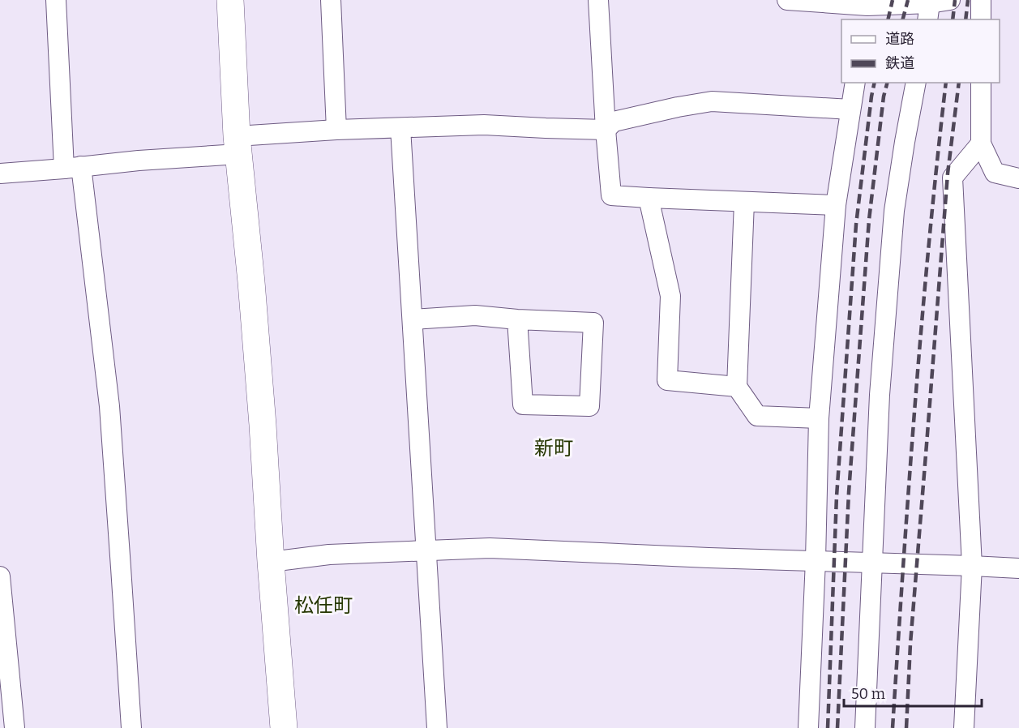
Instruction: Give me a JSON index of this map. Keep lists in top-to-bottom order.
{
  "districts": ["新町", "松任町"],
  "legend": ["道路", "鉄道"],
  "scale_bar": "50 m"
}
